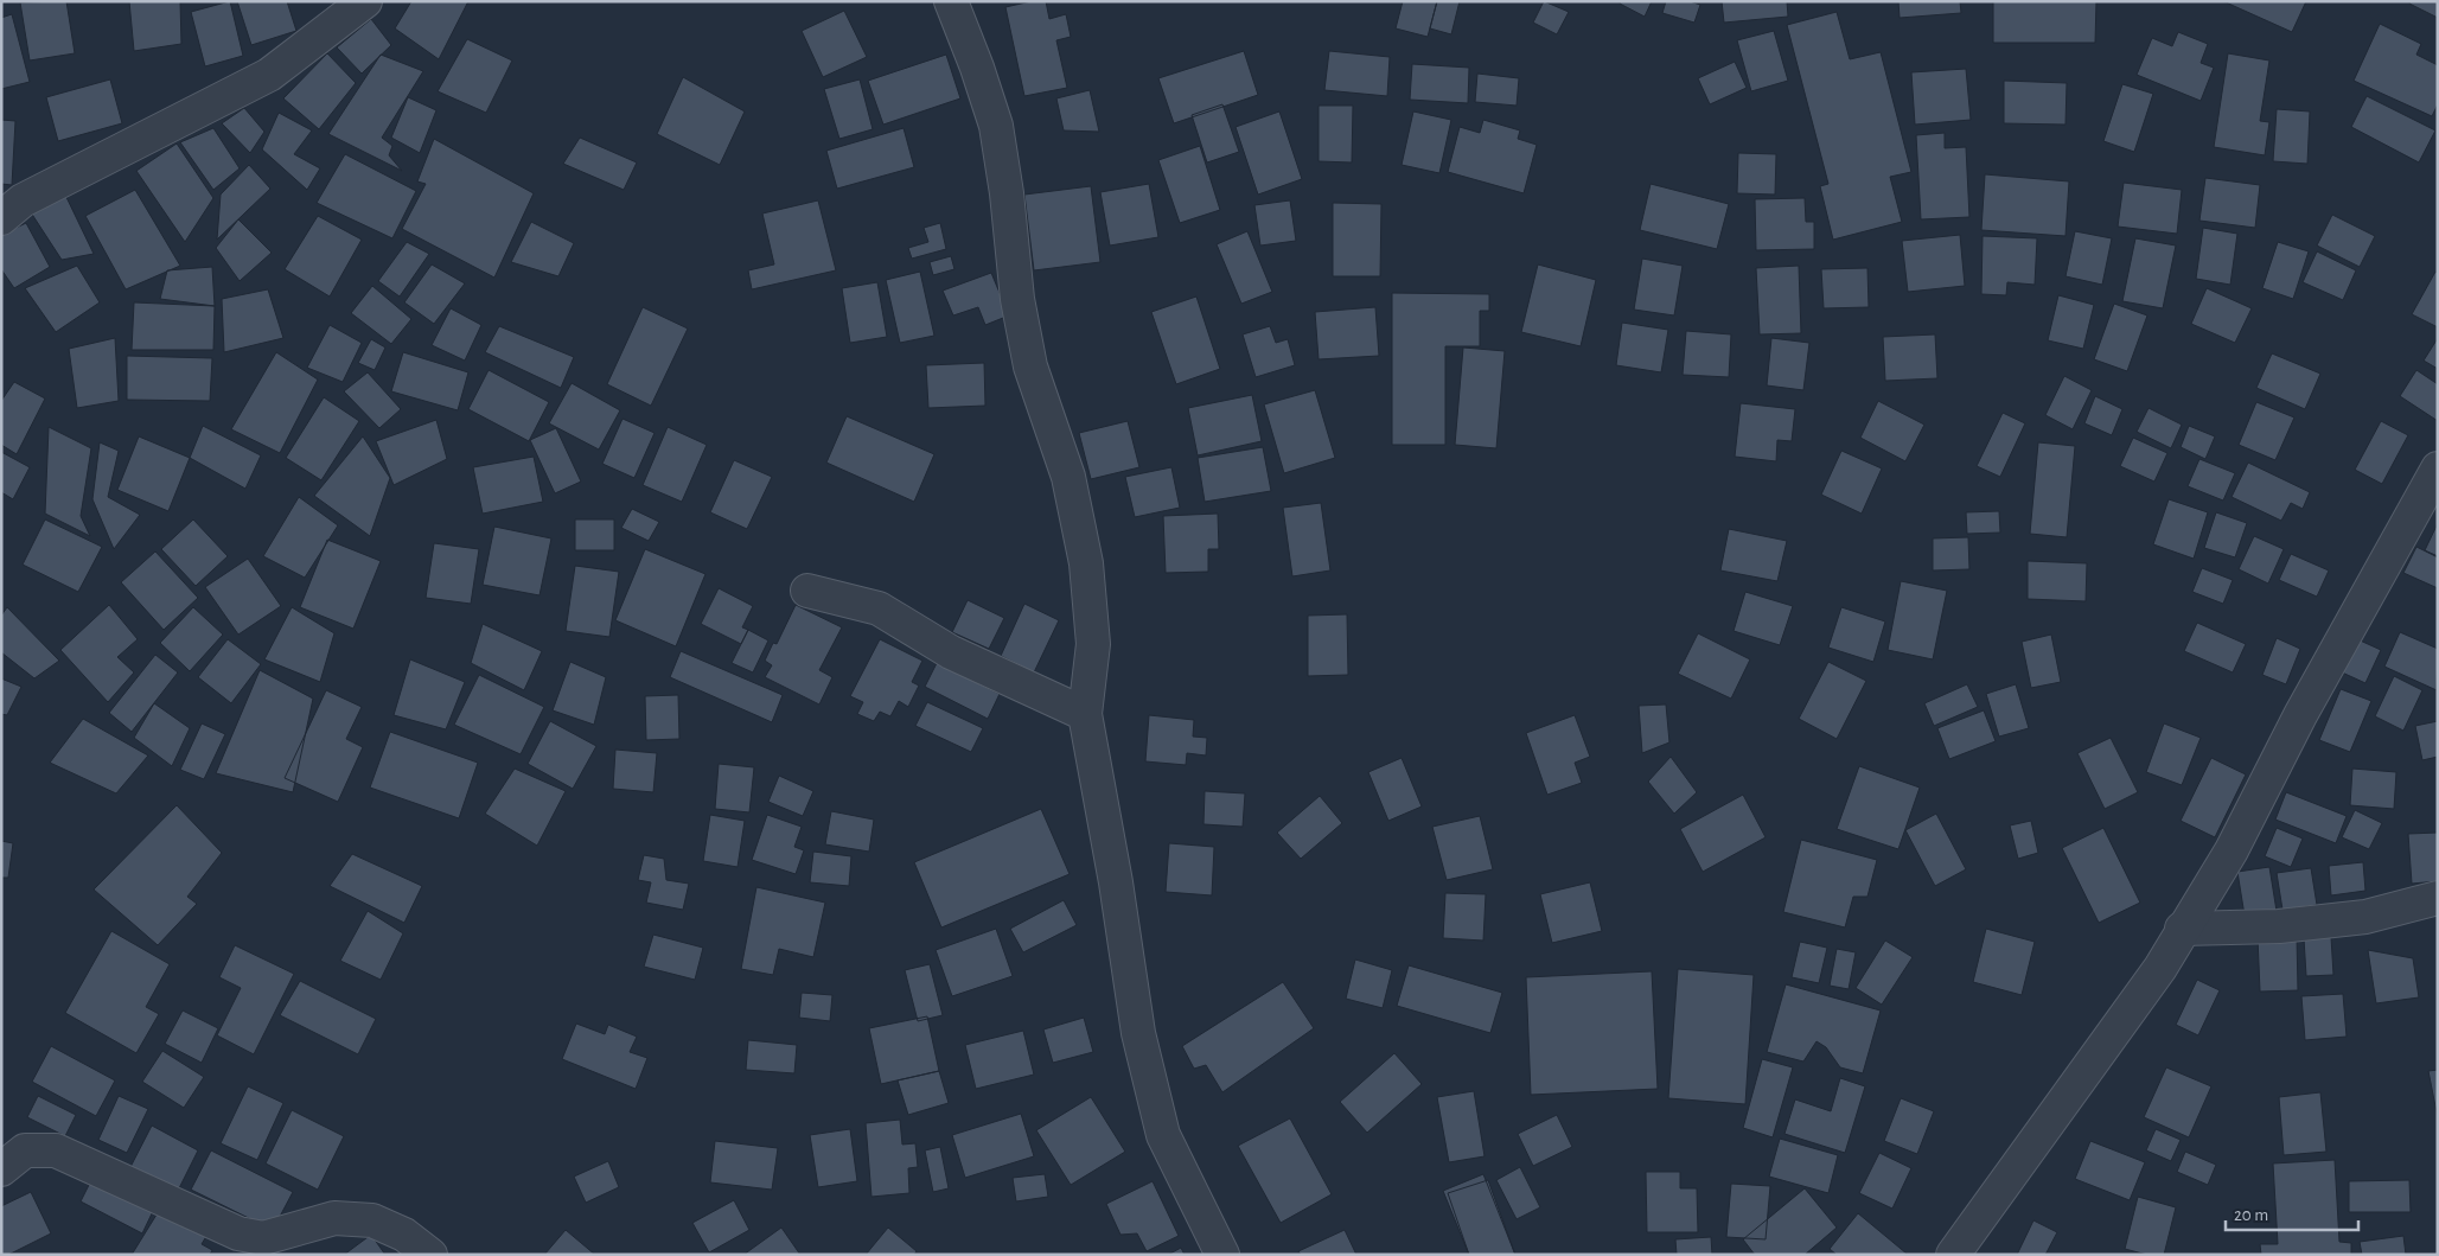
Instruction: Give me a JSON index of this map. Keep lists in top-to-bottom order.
{
  "scale_bar": "20 m"
}
